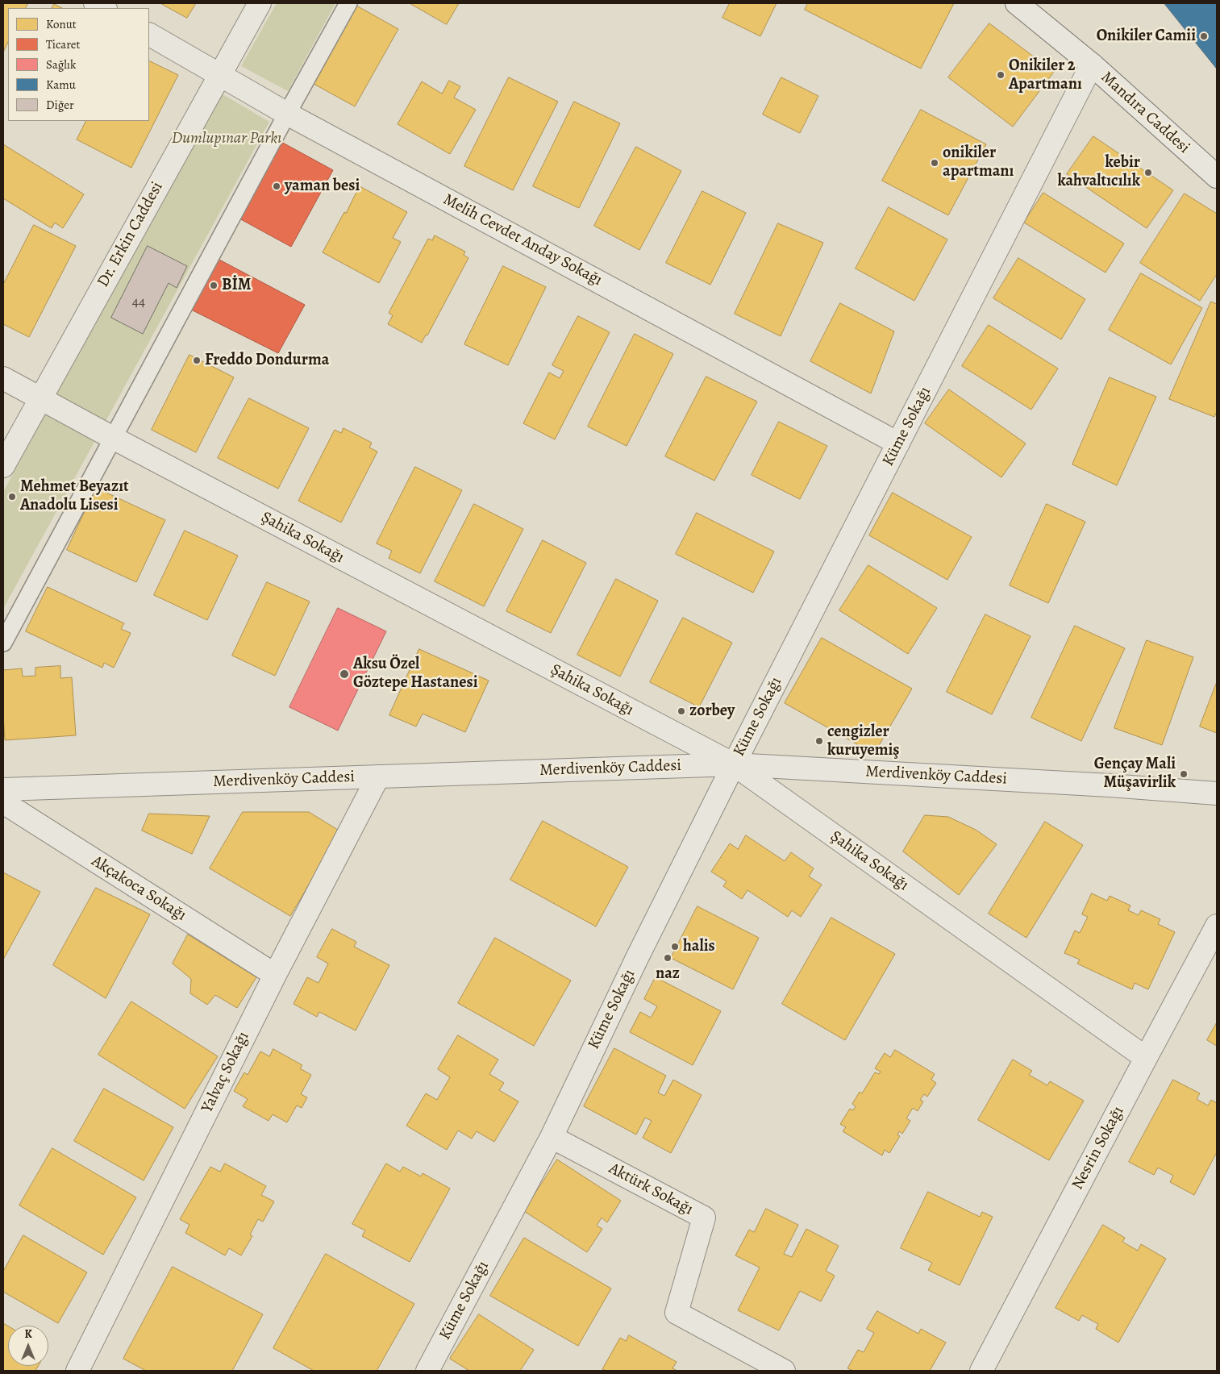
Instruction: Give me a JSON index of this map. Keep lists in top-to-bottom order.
{
  "streets": {
    "street": [
      "Mandıra Caddesi",
      "Dr. Erkin Caddesi",
      "Melih Cevdet Anday Sokağı",
      "Küme Sokağı",
      "Şahika Sokağı",
      "Merdivenköy Caddesi",
      "Akçakoca Sokağı",
      "Yalvaç Sokağı",
      "Nesrin Sokağı",
      "Aktürk Sokağı"
    ]
  },
  "crossings": [
    ["Mandıra Caddesi", "Küme Sokağı"],
    ["Dr. Erkin Caddesi", "Melih Cevdet Anday Sokağı"],
    ["Dr. Erkin Caddesi", "Şahika Sokağı"],
    ["Melih Cevdet Anday Sokağı", "Küme Sokağı"],
    ["Küme Sokağı", "Şahika Sokağı"],
    ["Küme Sokağı", "Merdivenköy Caddesi"],
    ["Küme Sokağı", "Aktürk Sokağı"],
    ["Şahika Sokağı", "Merdivenköy Caddesi"],
    ["Şahika Sokağı", "Nesrin Sokağı"],
    ["Merdivenköy Caddesi", "Yalvaç Sokağı"],
    ["Akçakoca Sokağı", "Yalvaç Sokağı"]
  ],
  "parks": ["Dumlupınar Parkı"],
  "places": [
    "Onikiler Camii",
    "Onikiler 2 Apartmanı",
    "onikiler apartmanı",
    "kebir kahvaltıcılık",
    "yaman besi",
    "BİM",
    "Freddo Dondurma",
    "Mehmet Beyazıt Anadolu Lisesi",
    "Aksu Özel Göztepe Hastanesi",
    "zorbey",
    "cengizler kuruyemiş",
    "Gençay Mali Müşavirlik",
    "halis",
    "naz"
  ],
  "house_numbers": ["44"],
  "legend": [
    "Konut",
    "Ticaret",
    "Sağlık",
    "Kamu",
    "Diğer"
  ],
  "north": "top"
}
